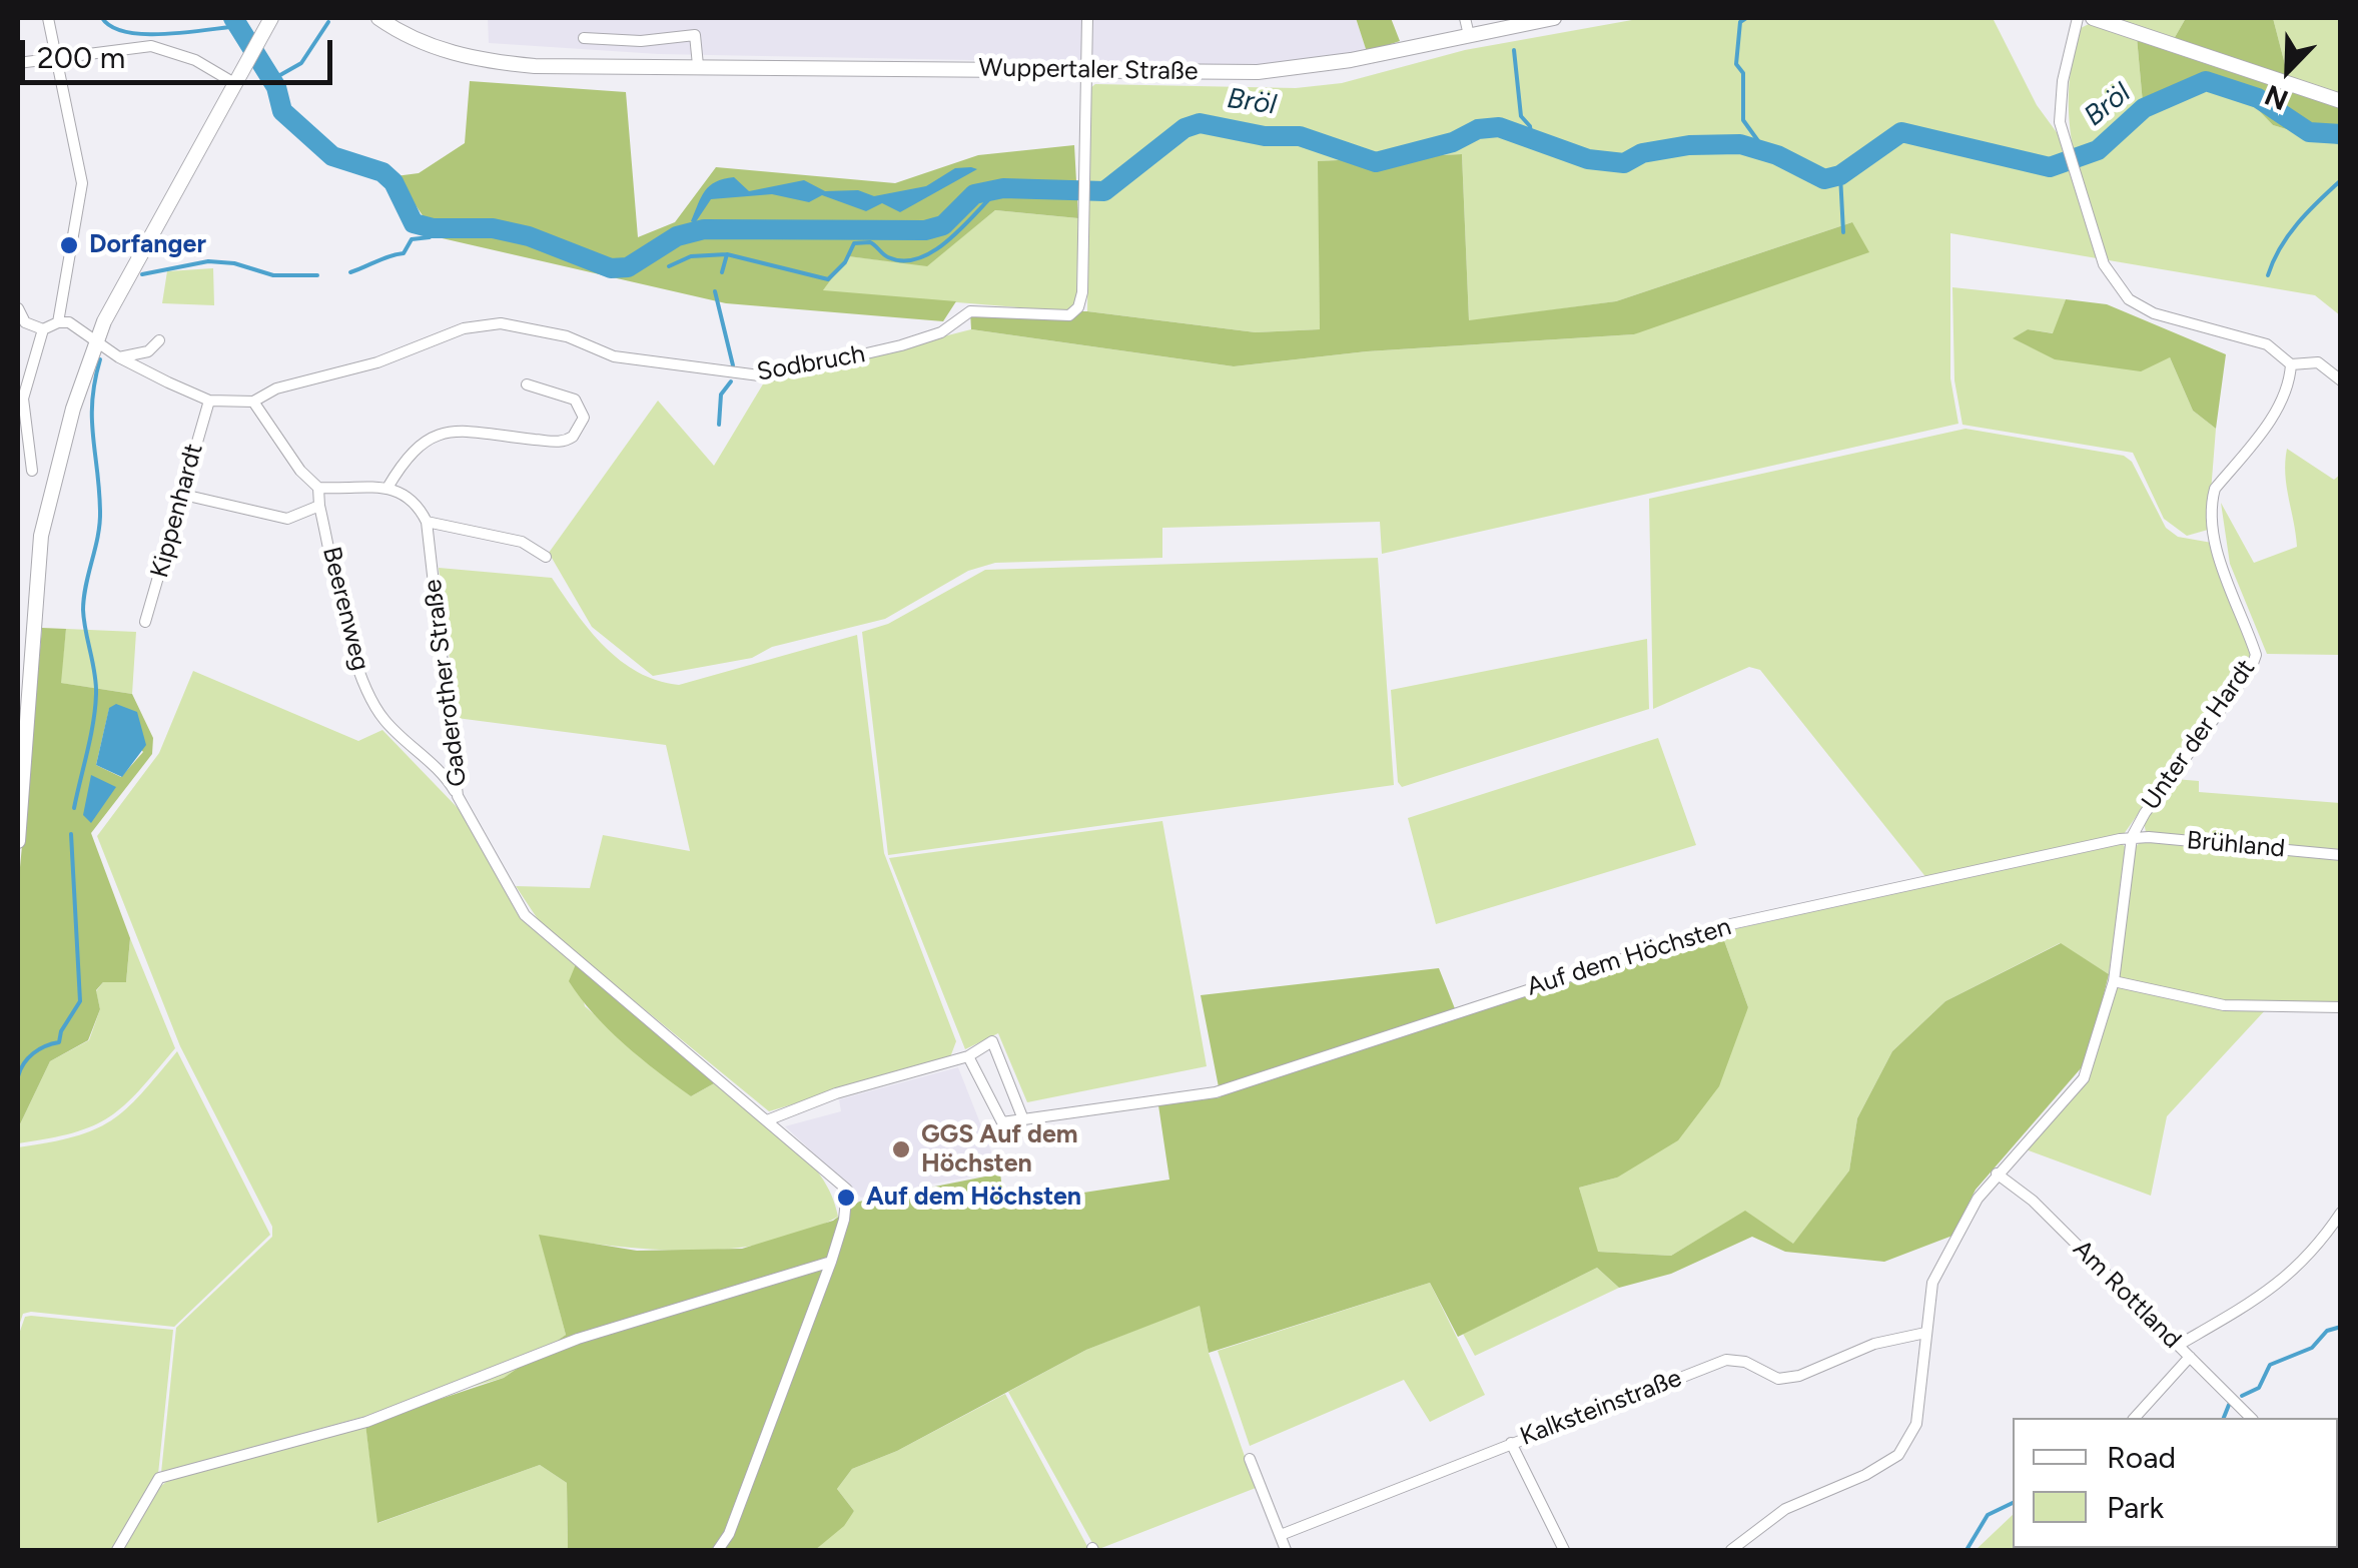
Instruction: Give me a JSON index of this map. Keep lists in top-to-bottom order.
{
  "streets": {
    "main road": ["Wuppertaler Straße"],
    "street": [
      "Sodbruch",
      "Kippenhardt",
      "Beerenweg",
      "Gaderother Straße",
      "Unter der Hardt",
      "Brühland",
      "Auf dem Höchsten",
      "Am Rottland",
      "Kalksteinstraße"
    ]
  },
  "crossings": [
    ["Wuppertaler Straße", "Sodbruch"],
    ["Beerenweg", "Gaderother Straße"],
    ["Unter der Hardt", "Brühland"],
    ["Unter der Hardt", "Auf dem Höchsten"],
    ["Brühland", "Auf dem Höchsten"]
  ],
  "water": ["Bröl"],
  "places": ["Dorfanger", "GGS Auf dem Höchsten", "Auf dem Höchsten"],
  "legend": ["Road", "Park"],
  "scale_bar": "200 m",
  "north": "bottom left"
}
